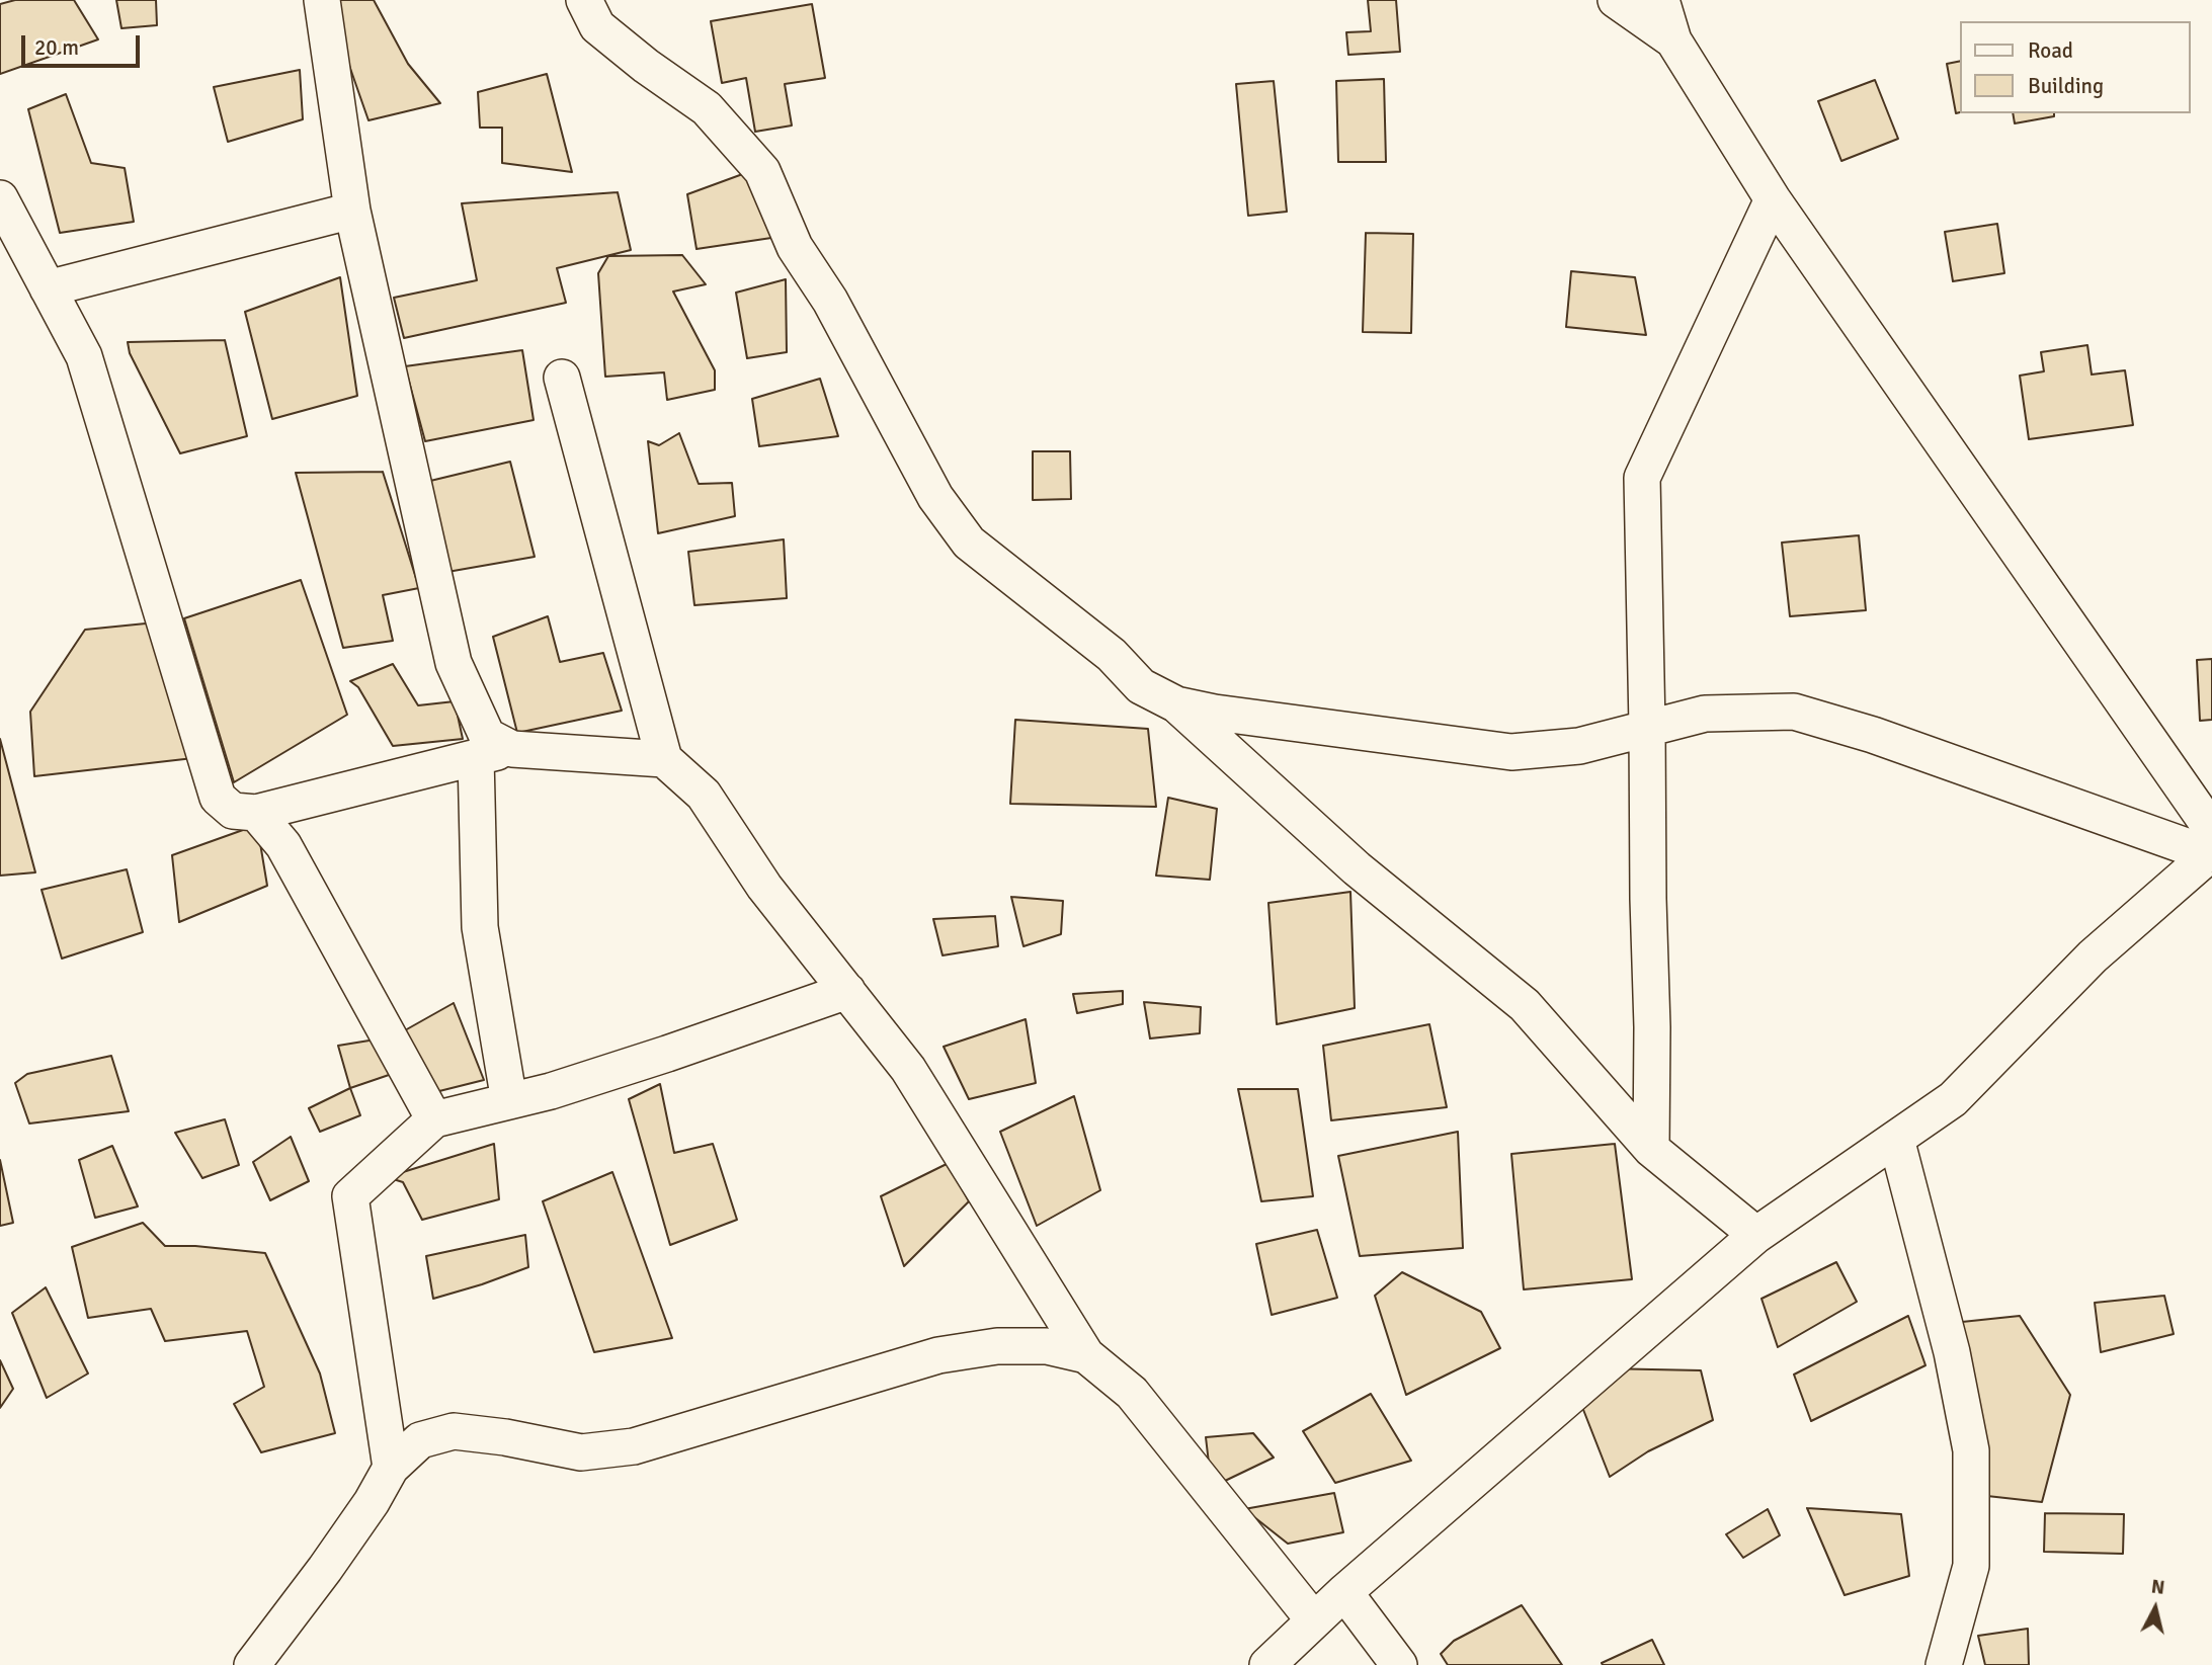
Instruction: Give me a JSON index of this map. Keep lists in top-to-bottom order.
{
  "legend": ["Road", "Building"],
  "scale_bar": "20 m",
  "north": "top"
}
